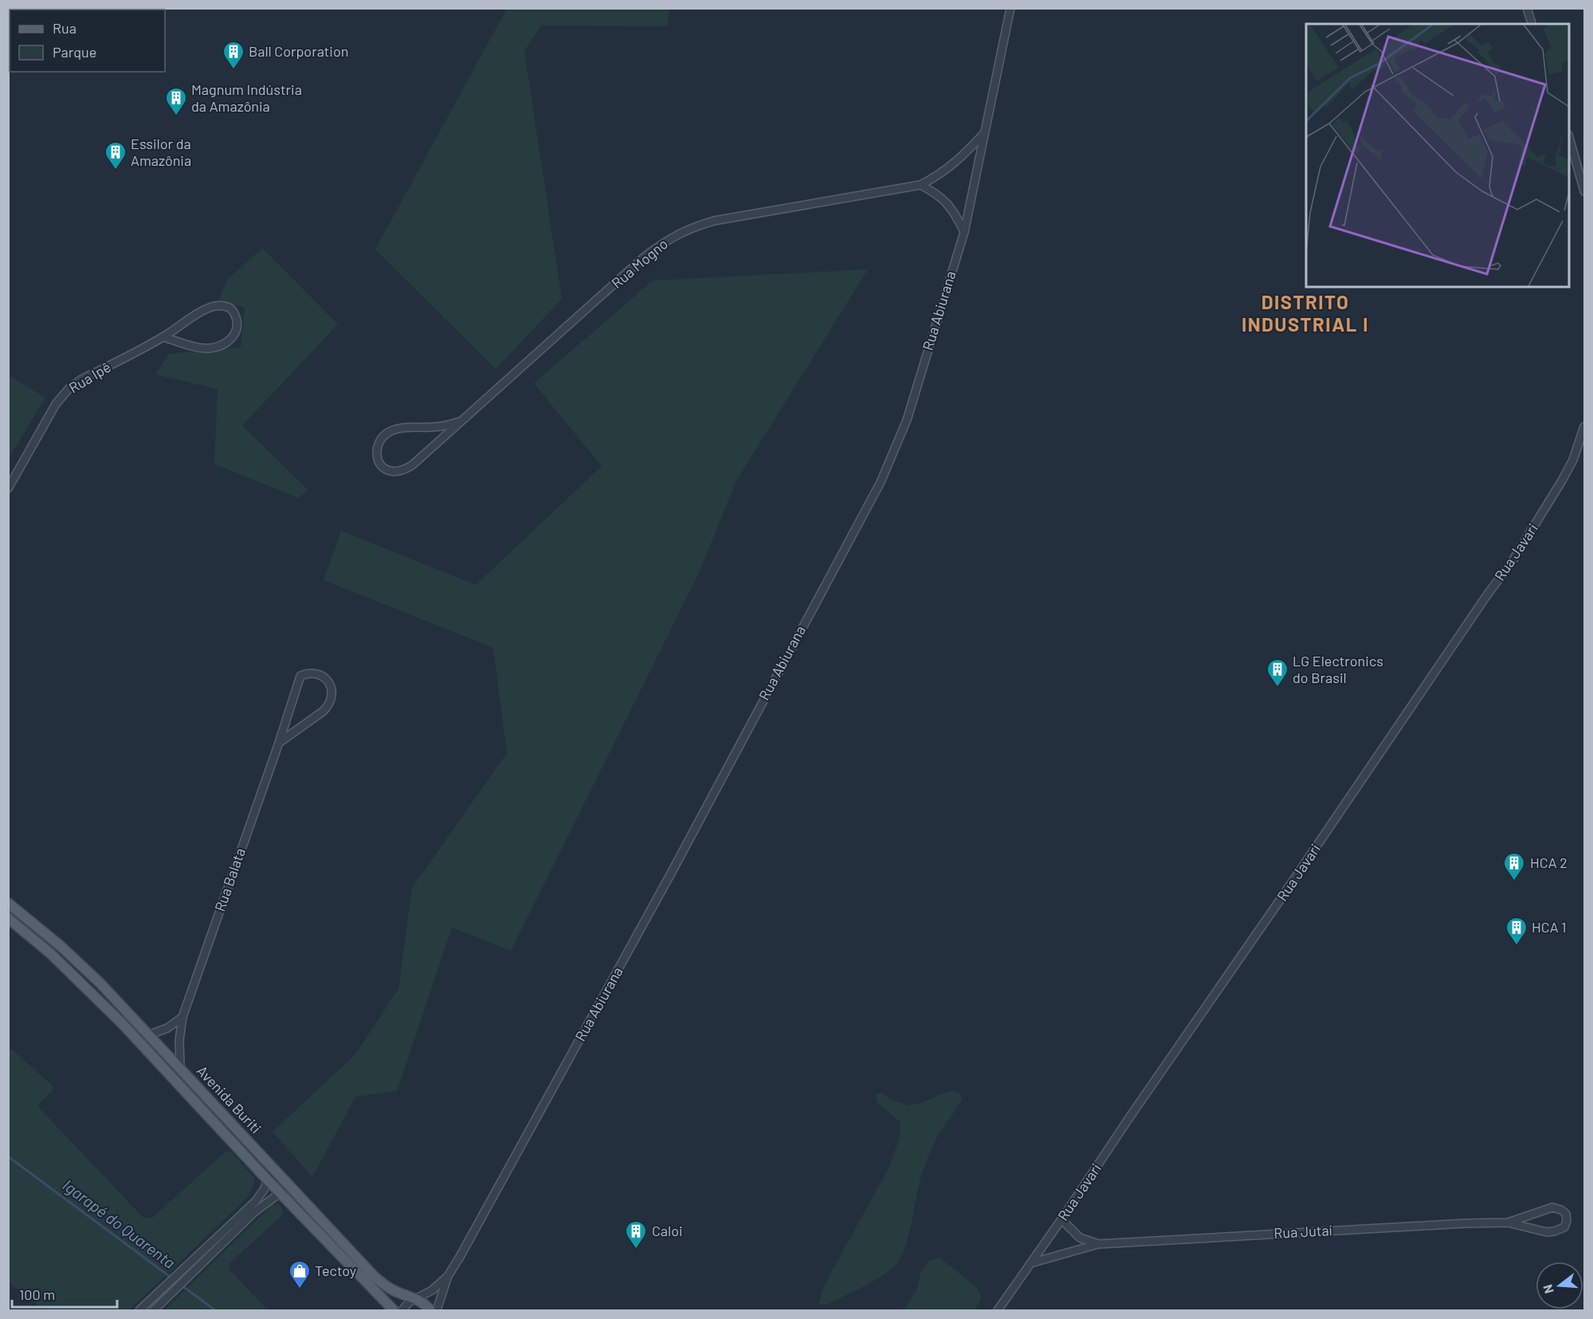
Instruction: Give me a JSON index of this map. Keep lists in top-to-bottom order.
{
  "streets": {
    "main road": ["Avenida Buriti"],
    "street": [
      "Rua Mogno",
      "Rua Abiurana",
      "Rua Ipê",
      "Rua Javari",
      "Rua Balata",
      "Rua Jutaí"
    ]
  },
  "crossings": [
    ["Rua Mogno", "Rua Abiurana"],
    ["Rua Abiurana", "Avenida Buriti"],
    ["Rua Javari", "Rua Jutaí"],
    ["Rua Balata", "Avenida Buriti"]
  ],
  "districts": ["DISTRITO INDUSTRIAL I"],
  "water": ["Igarapé do Quarenta"],
  "places": {
    "building": [
      "Ball Corporation",
      "Magnum Indústria da Amazônia",
      "Essilor da Amazônia",
      "LG Electronics do Brasil",
      "HCA 2",
      "HCA 1",
      "Caloi"
    ],
    "shop": ["Tectoy"]
  },
  "legend": ["Rua", "Parque"],
  "scale_bar": "100 m",
  "north": "left"
}
